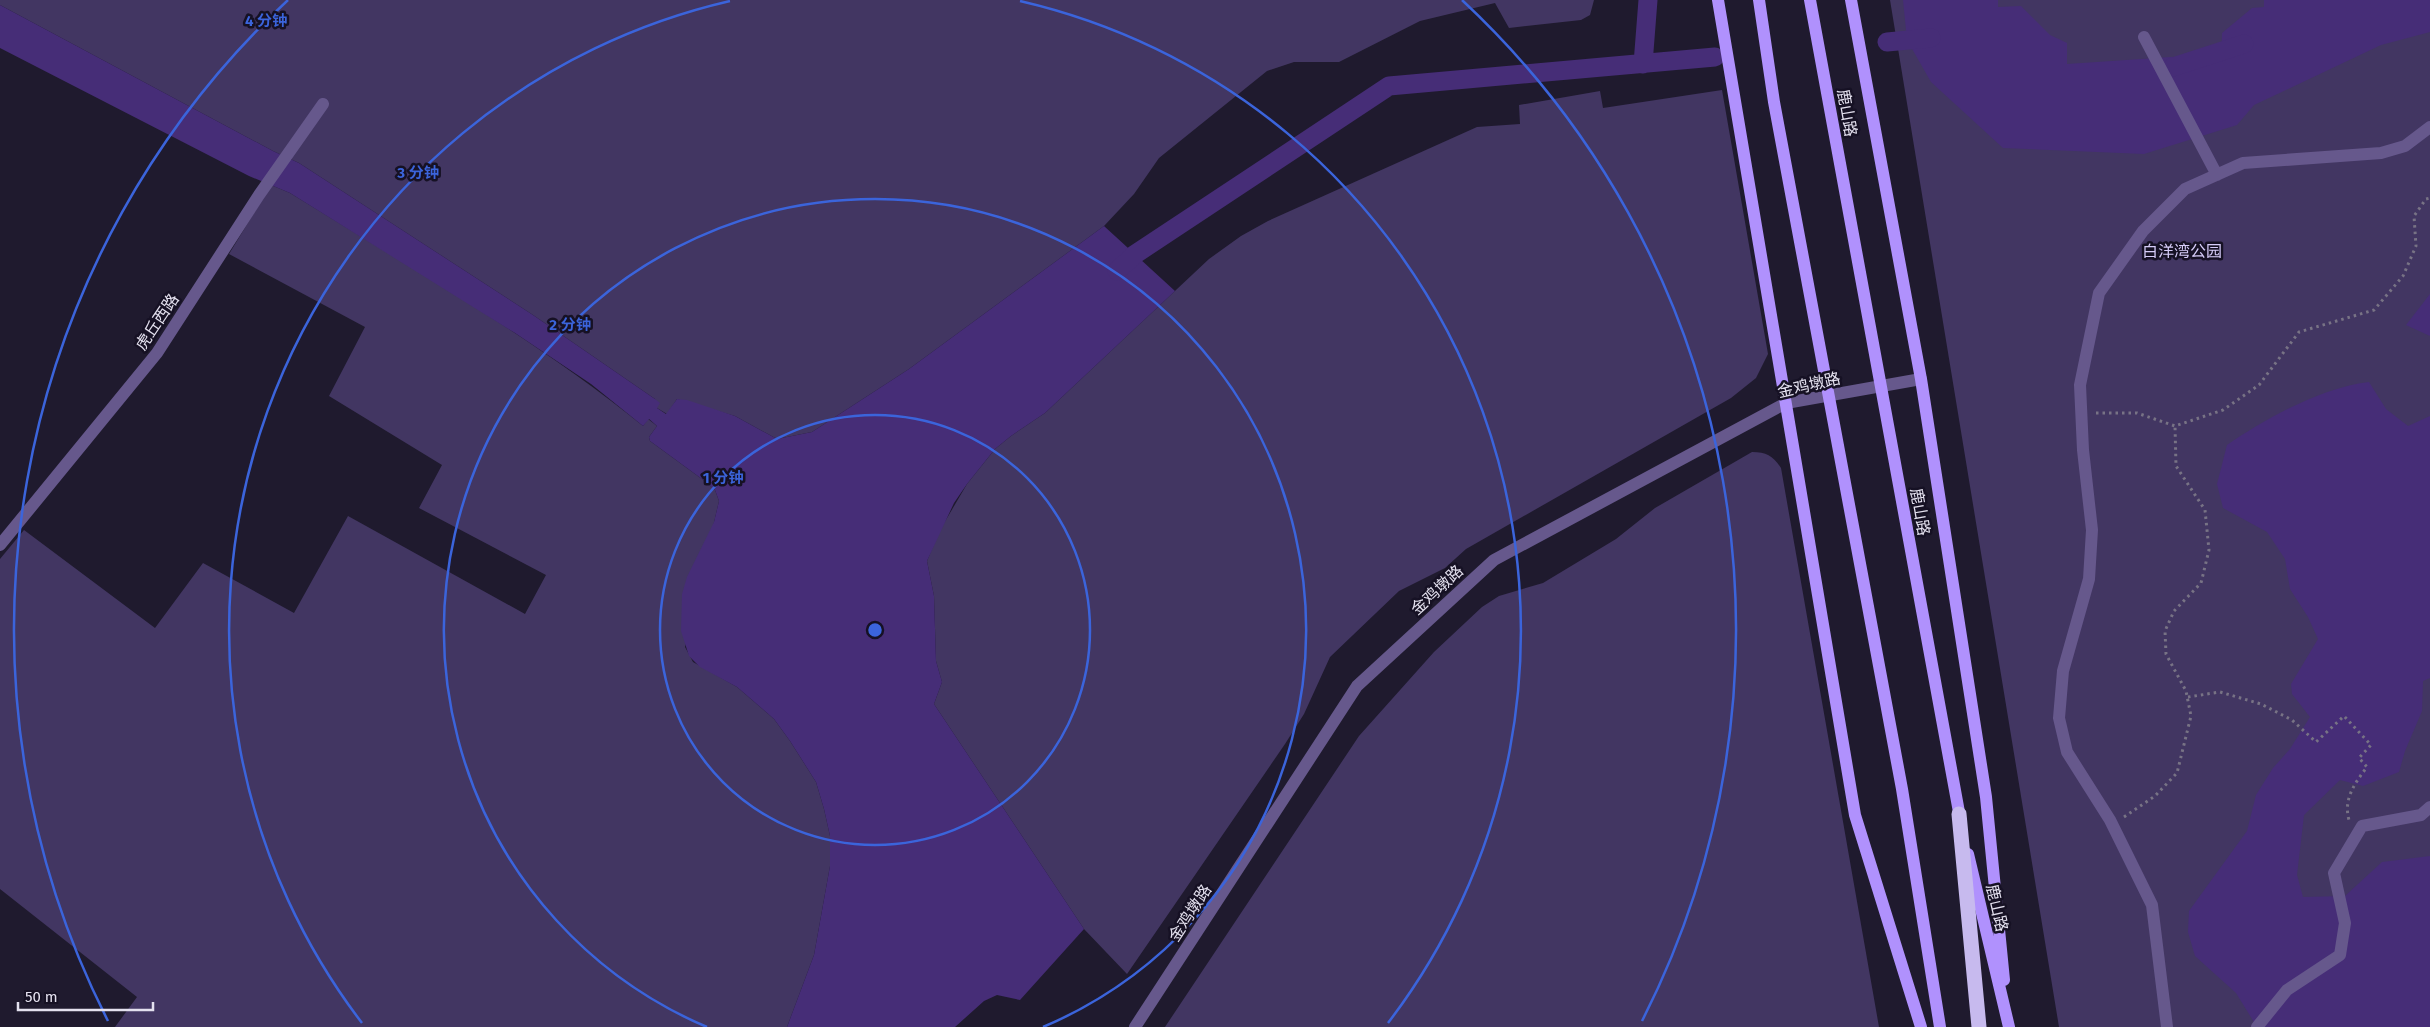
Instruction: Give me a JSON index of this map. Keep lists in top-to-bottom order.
{
  "streets": {
    "main road": ["鹿山路"],
    "street": ["虎丘西路", "金鸡墩路"]
  },
  "parks": ["白洋湾公园"],
  "scale_bar": "50 m",
  "rings": [
    "4 分钟",
    "3 分钟",
    "2 分钟",
    "1 分钟"
  ]
}
